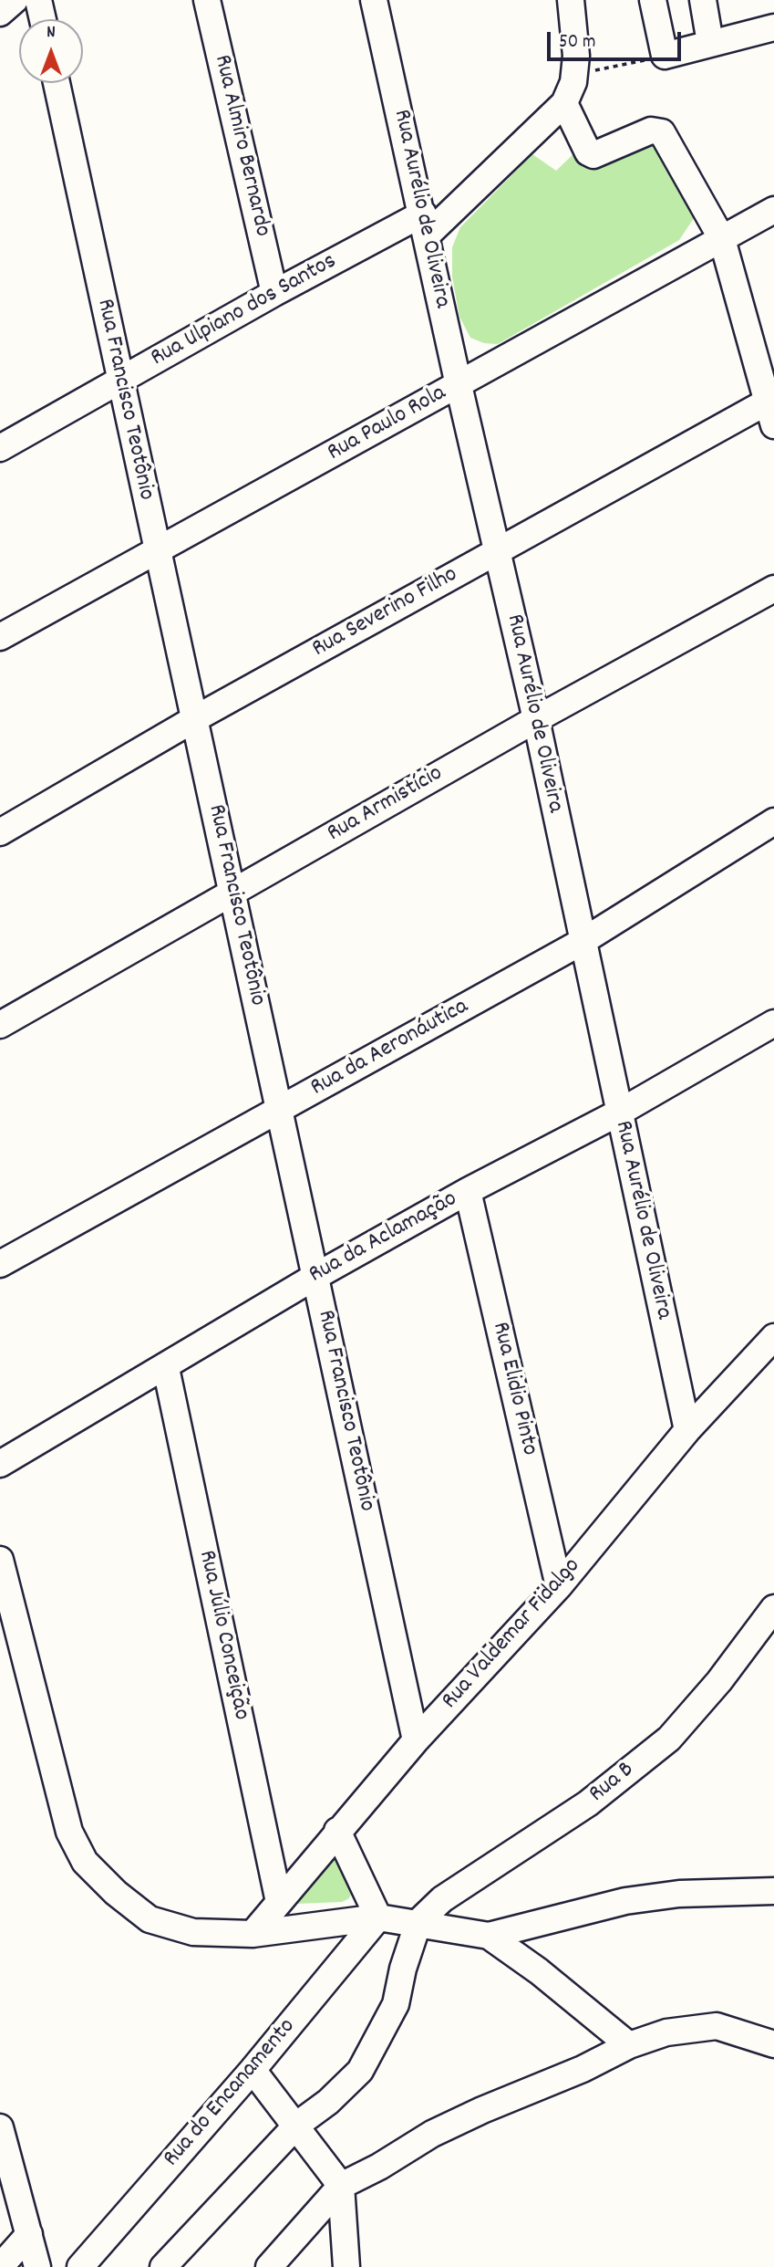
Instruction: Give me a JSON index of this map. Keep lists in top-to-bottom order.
{
  "streets": {
    "street": [
      "Rua Almiro Bernardo",
      "Rua Aurélio de Oliveira",
      "Rua Ulpiano dos Santos",
      "Rua Francisco Teotônio",
      "Rua Paulo Rola",
      "Rua Severino Filho",
      "Rua Armistício",
      "Rua da Aeronáutica",
      "Rua da Aclamação",
      "Rua Elidio Pinto",
      "Rua Valdemar Fidalgo",
      "Rua Júlio Conceição",
      "Rua B",
      "Rua do Encanamento"
    ]
  },
  "crossings": [
    ["Rua Almiro Bernardo", "Rua Ulpiano dos Santos"],
    ["Rua Aurélio de Oliveira", "Rua Ulpiano dos Santos"],
    ["Rua Aurélio de Oliveira", "Rua Paulo Rola"],
    ["Rua Aurélio de Oliveira", "Rua Severino Filho"],
    ["Rua Aurélio de Oliveira", "Rua Armistício"],
    ["Rua Aurélio de Oliveira", "Rua da Aeronáutica"],
    ["Rua Aurélio de Oliveira", "Rua da Aclamação"],
    ["Rua Aurélio de Oliveira", "Rua Valdemar Fidalgo"],
    ["Rua Ulpiano dos Santos", "Rua Francisco Teotônio"],
    ["Rua Francisco Teotônio", "Rua Paulo Rola"],
    ["Rua Francisco Teotônio", "Rua Severino Filho"],
    ["Rua Francisco Teotônio", "Rua Armistício"],
    ["Rua Francisco Teotônio", "Rua da Aeronáutica"],
    ["Rua Francisco Teotônio", "Rua da Aclamação"],
    ["Rua Francisco Teotônio", "Rua Valdemar Fidalgo"],
    ["Rua da Aclamação", "Rua Elidio Pinto"],
    ["Rua da Aclamação", "Rua Júlio Conceição"],
    ["Rua Elidio Pinto", "Rua Valdemar Fidalgo"],
    ["Rua Valdemar Fidalgo", "Rua Júlio Conceição"]
  ],
  "scale_bar": "50 m",
  "north": "top"
}
